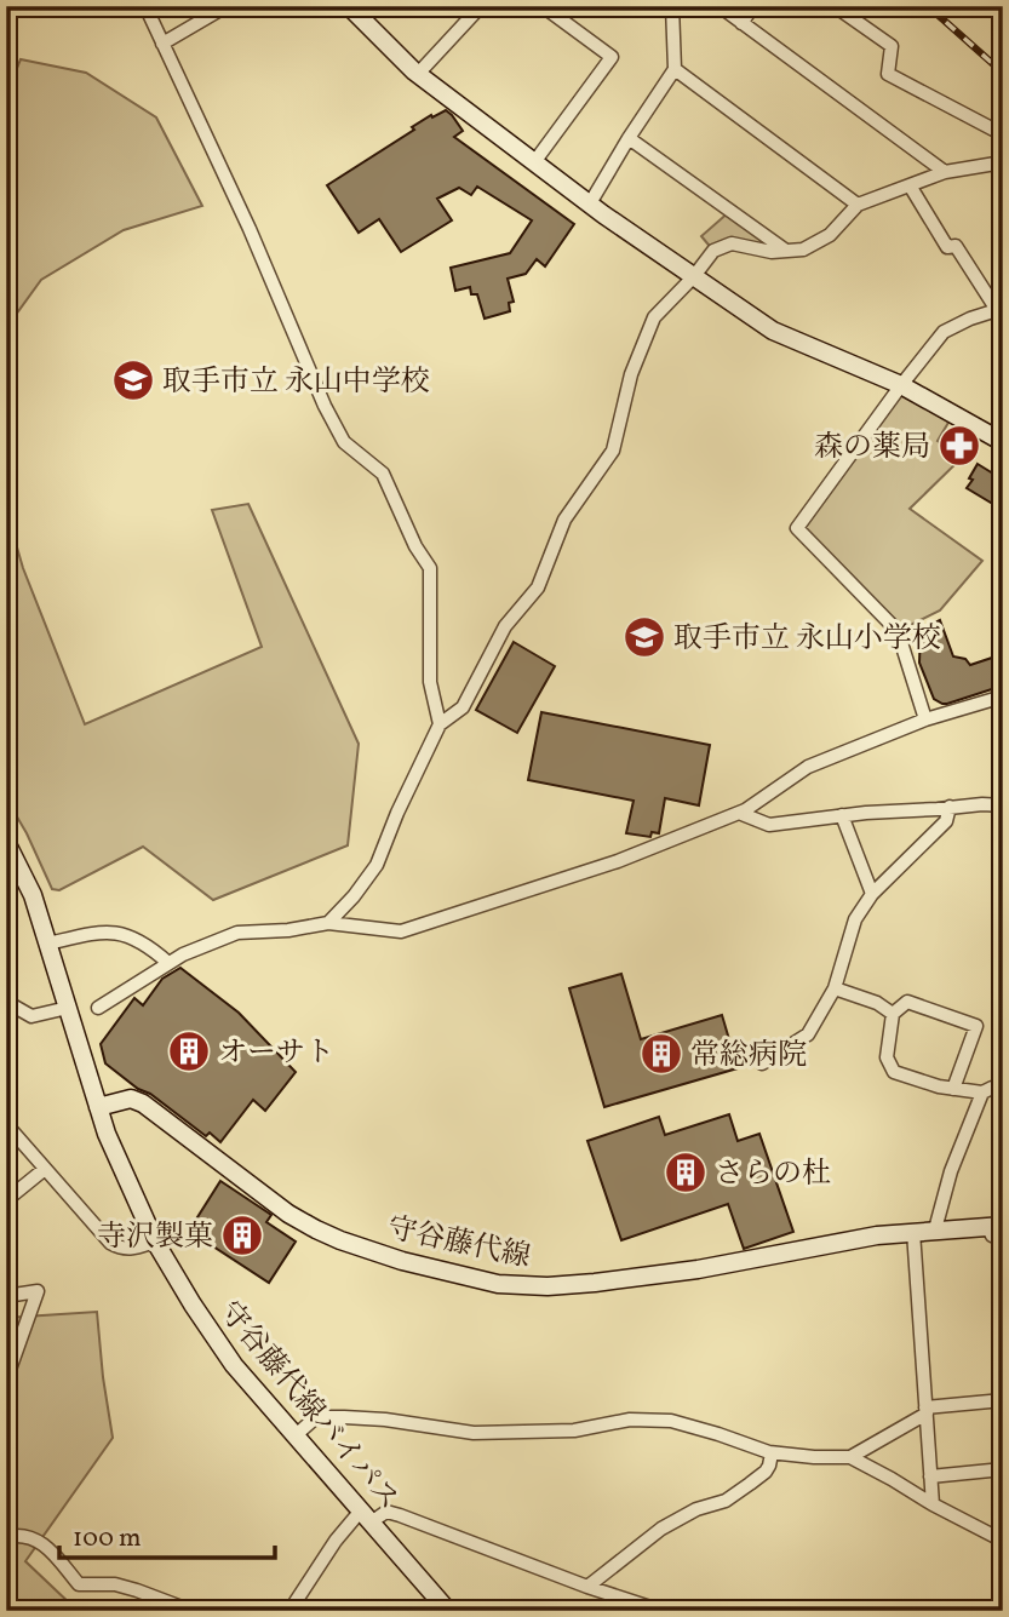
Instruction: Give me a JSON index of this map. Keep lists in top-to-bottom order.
{
  "streets": {
    "main road": ["守谷藤代線", "守谷藤代線バイパス"]
  },
  "crossings": [
    ["守谷藤代線", "守谷藤代線バイパス"]
  ],
  "places": {
    "school or university": ["取手市立 永山中学校", "取手市立 永山小学校"],
    "pharmacy": ["森の薬局"],
    "building": [
      "オーサト",
      "常総病院",
      "さらの杜",
      "寺沢製菓"
    ]
  },
  "scale_bar": "100 m"
}
